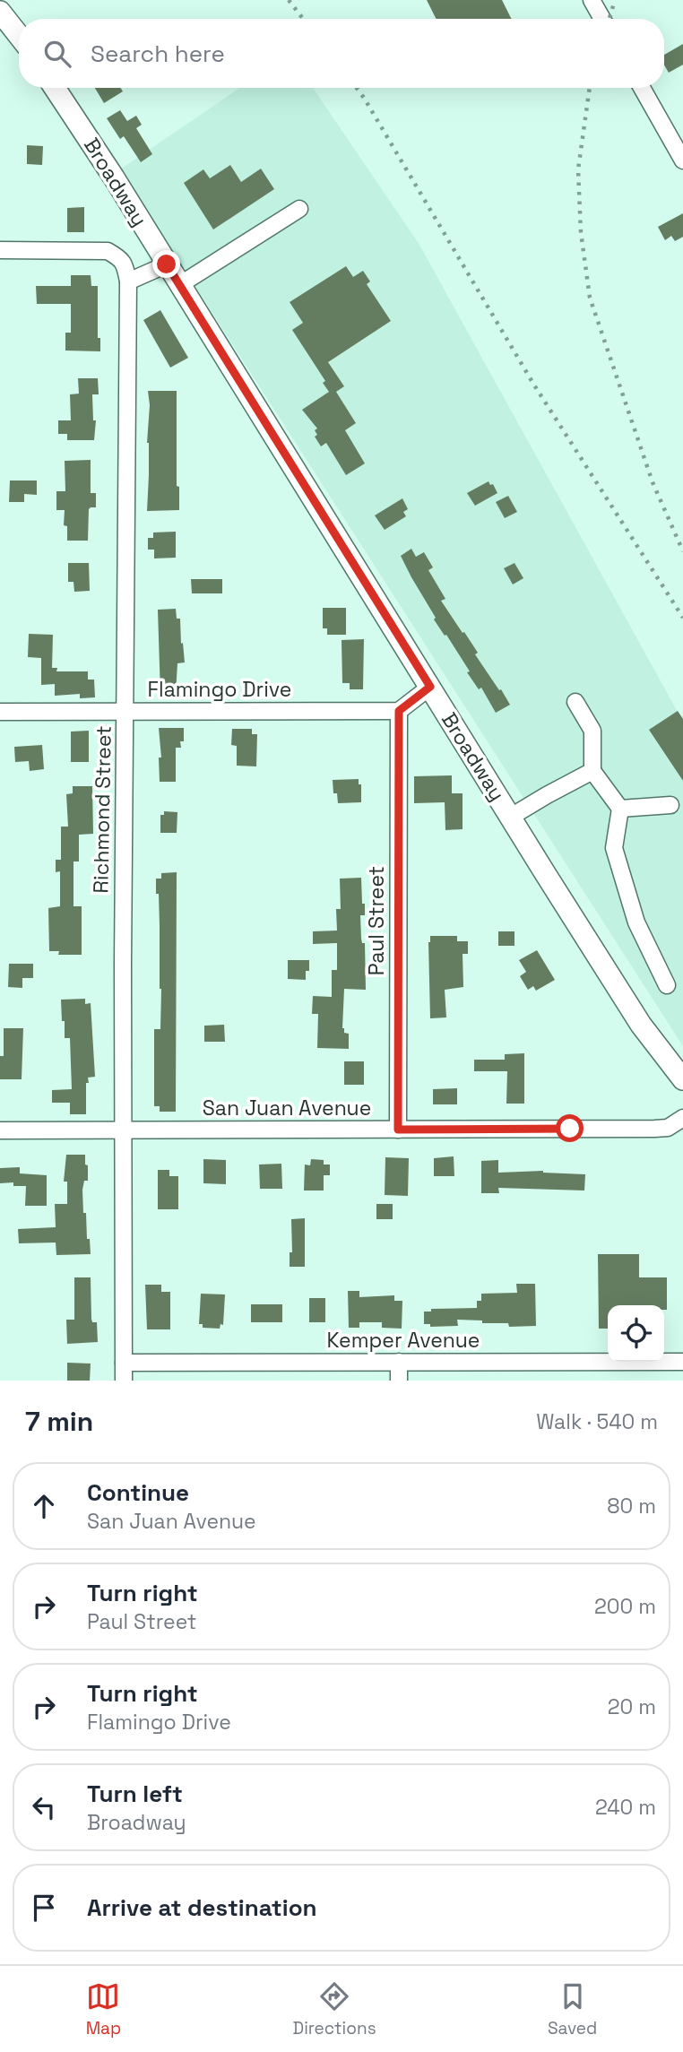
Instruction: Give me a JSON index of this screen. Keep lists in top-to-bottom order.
{
  "streets": {
    "main road": ["Broadway"],
    "street": [
      "Flamingo Drive",
      "Richmond Street",
      "Paul Street",
      "San Juan Avenue",
      "Kemper Avenue"
    ]
  },
  "crossings": [
    ["Flamingo Drive", "Richmond Street"],
    ["Flamingo Drive", "Paul Street"],
    ["Richmond Street", "San Juan Avenue"],
    ["Richmond Street", "Kemper Avenue"],
    ["Paul Street", "San Juan Avenue"]
  ],
  "page": {
    "search": "Search here",
    "heading": ["7 min", "Walk · 540 m"],
    "list": [
      ["Continue", "San Juan Avenue", "80 m"],
      ["Turn right", "Paul Street", "200 m"],
      ["Turn right", "Flamingo Drive", "20 m"],
      ["Turn left", "Broadway", "240 m"],
      "Arrive at destination"
    ],
    "nav": ["Map", "Directions", "Saved"]
  }
}
